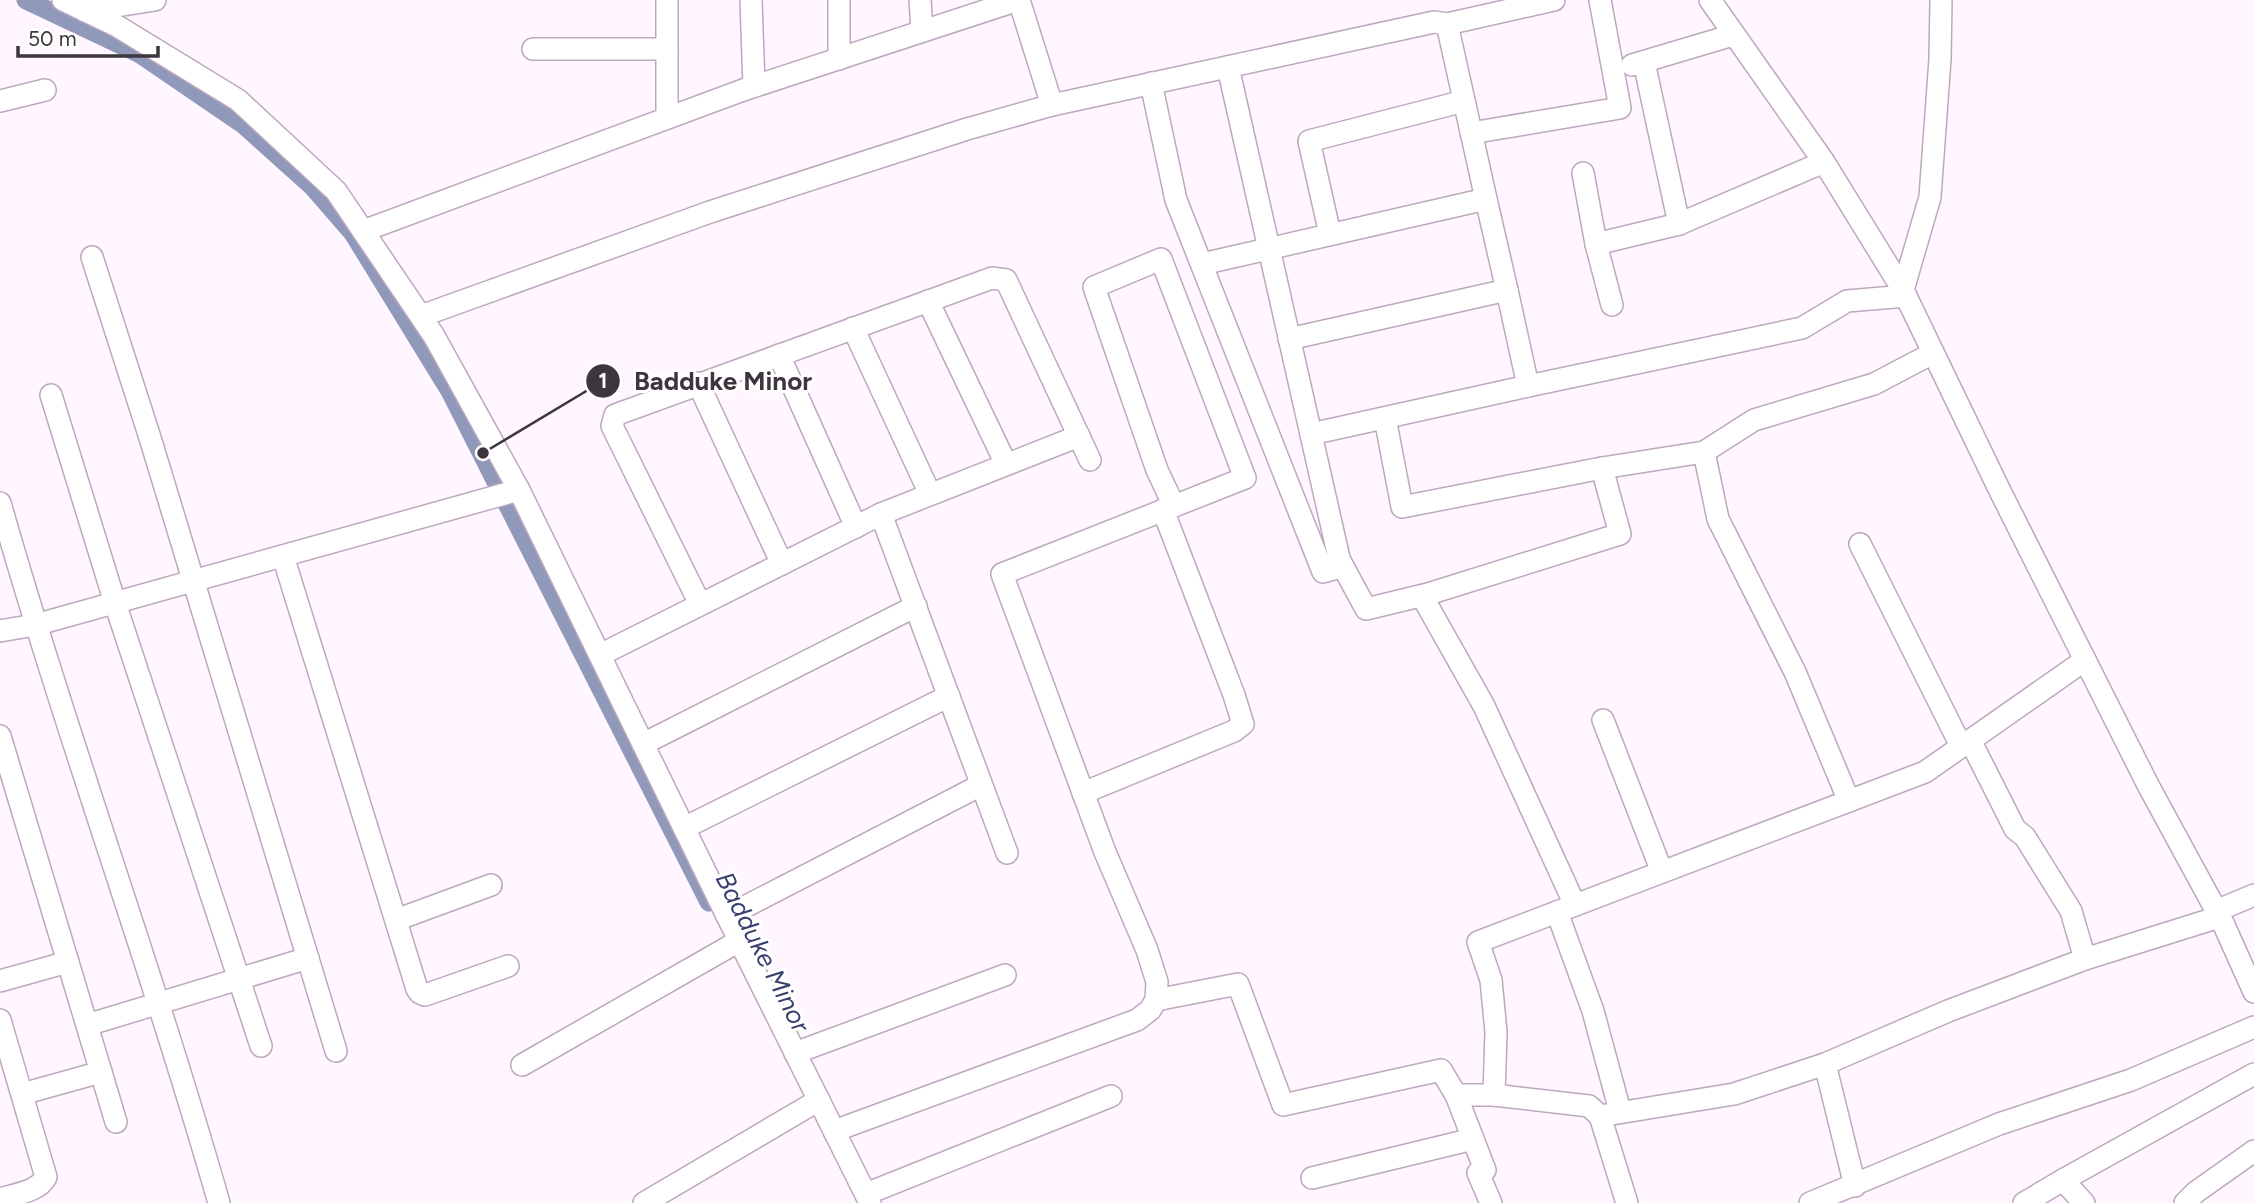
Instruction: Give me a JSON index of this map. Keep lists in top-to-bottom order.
{
  "water": ["Badduke Minor"],
  "places": ["Badduke Minor"],
  "scale_bar": "50 m"
}
